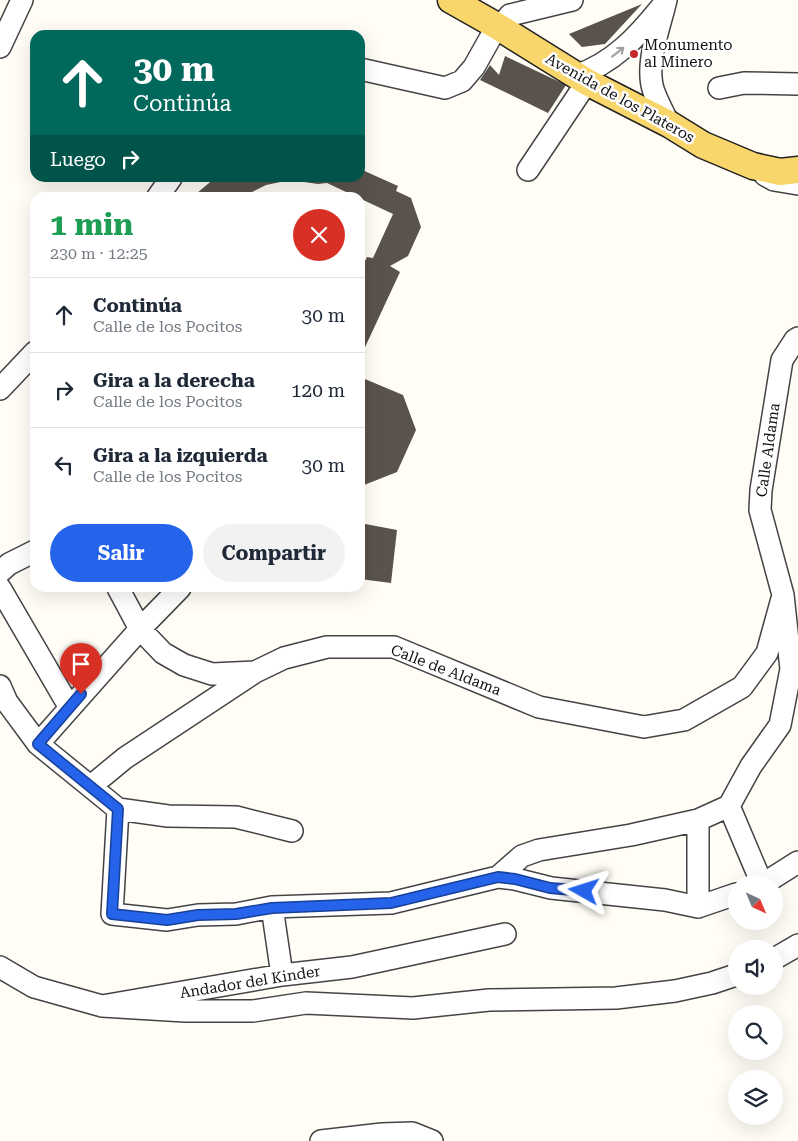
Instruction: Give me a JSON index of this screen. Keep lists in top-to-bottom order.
{
  "streets": {
    "main road": ["Avenida de los Plateros"],
    "street": ["Calle Aldama", "Calle de Aldama", "Andador del Kinder"]
  },
  "crossings": [
    ["Calle Aldama", "Calle de Aldama"]
  ],
  "places": ["Monumento al Minero"],
  "north": "bottom right",
  "page": {
    "turn": ["30 m", "Continúa"],
    "then": "Luego",
    "heading": ["1 min", "230 m · 12:25"],
    "list": [
      {
        "name": "Continúa",
        "note": "Calle de los Pocitos",
        "value": "30 m"
      },
      {
        "name": "Gira a la derecha",
        "note": "Calle de los Pocitos",
        "value": "120 m"
      },
      {
        "name": "Gira a la izquierda",
        "note": "Calle de los Pocitos",
        "value": "30 m"
      }
    ],
    "buttons": ["Salir", "Compartir"]
  }
}
